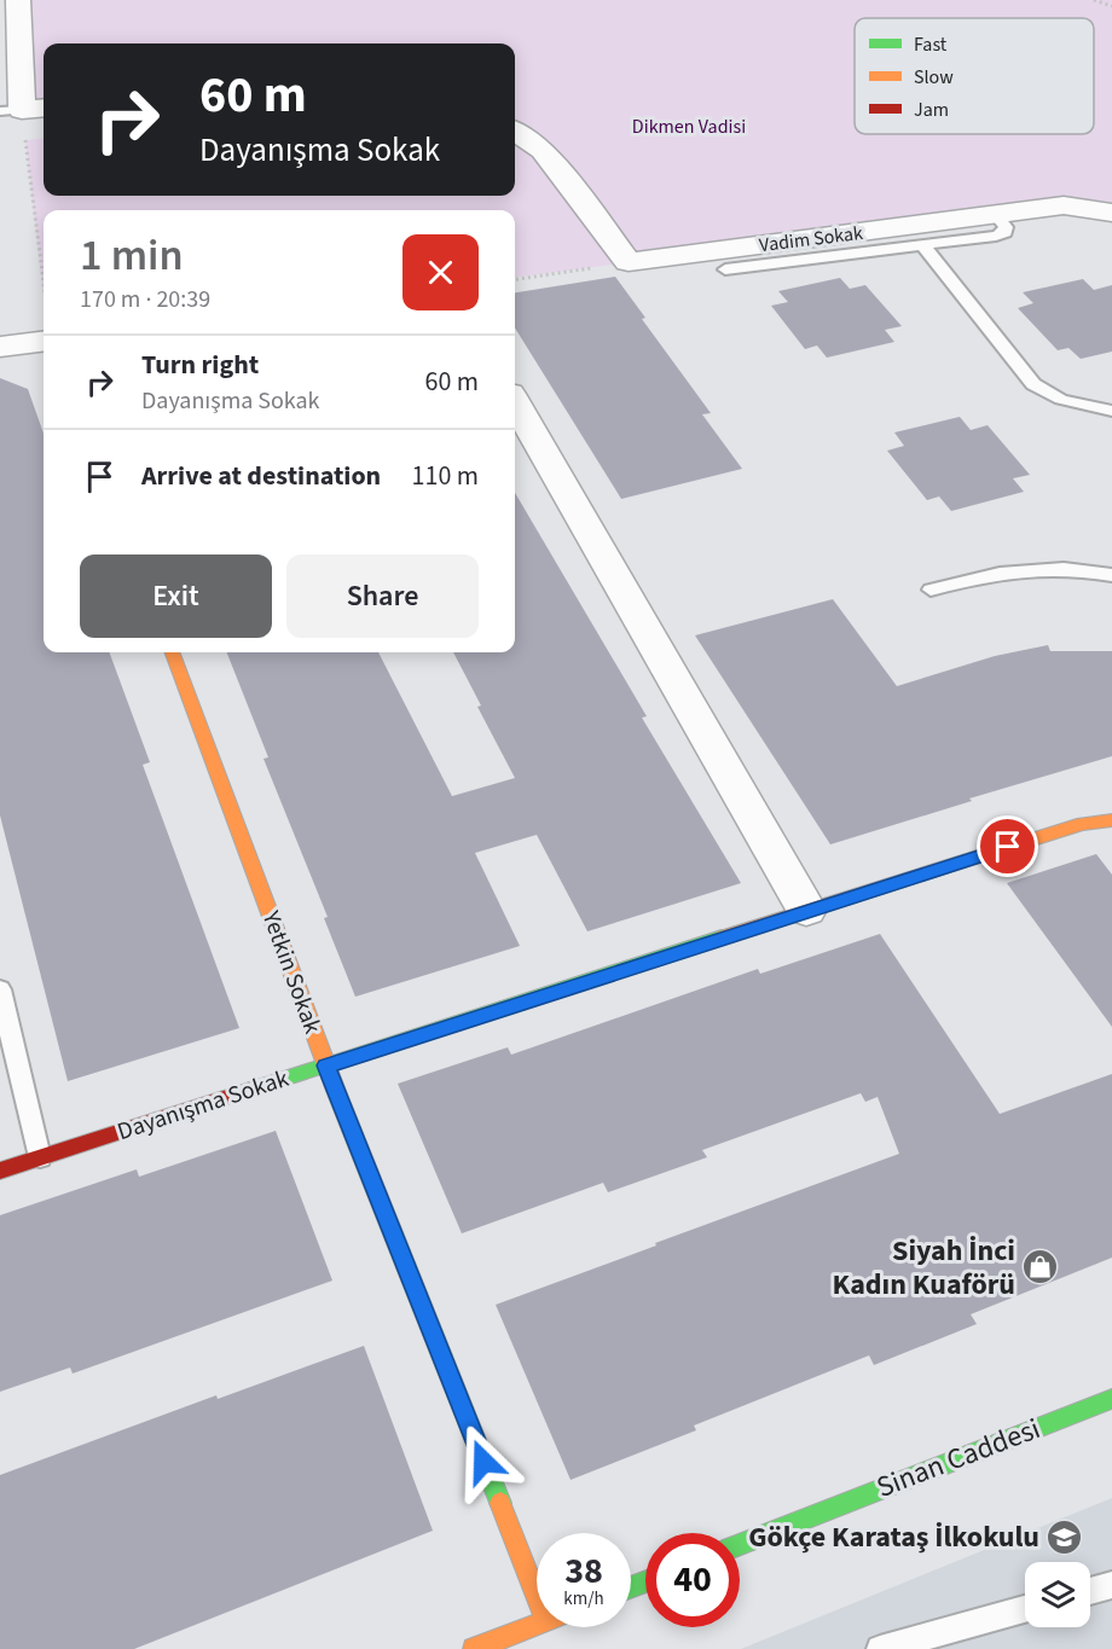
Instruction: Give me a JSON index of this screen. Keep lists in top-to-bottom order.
{
  "streets": {
    "street": [
      "Vadim Sokak",
      "Yetkin Sokak",
      "Dayanışma Sokak",
      "Sinan Caddesi"
    ]
  },
  "crossings": [
    ["Yetkin Sokak", "Dayanışma Sokak"]
  ],
  "parks": ["Dikmen Vadisi"],
  "places": {
    "shop": ["Siyah İnci Kadın Kuaförü"],
    "school or university": ["Gökçe Karataş İlkokulu"]
  },
  "legend": ["Fast", "Slow", "Jam"],
  "page": {
    "turn": ["60 m", "Dayanışma Sokak"],
    "heading": ["1 min", "170 m · 20:39"],
    "list": [
      {
        "name": "Turn right",
        "note": "Dayanışma Sokak",
        "value": "60 m"
      },
      {
        "name": "Arrive at destination",
        "value": "110 m"
      }
    ],
    "buttons": ["Exit", "Share"],
    "speed": "38 km/h",
    "limit": "40"
  }
}
